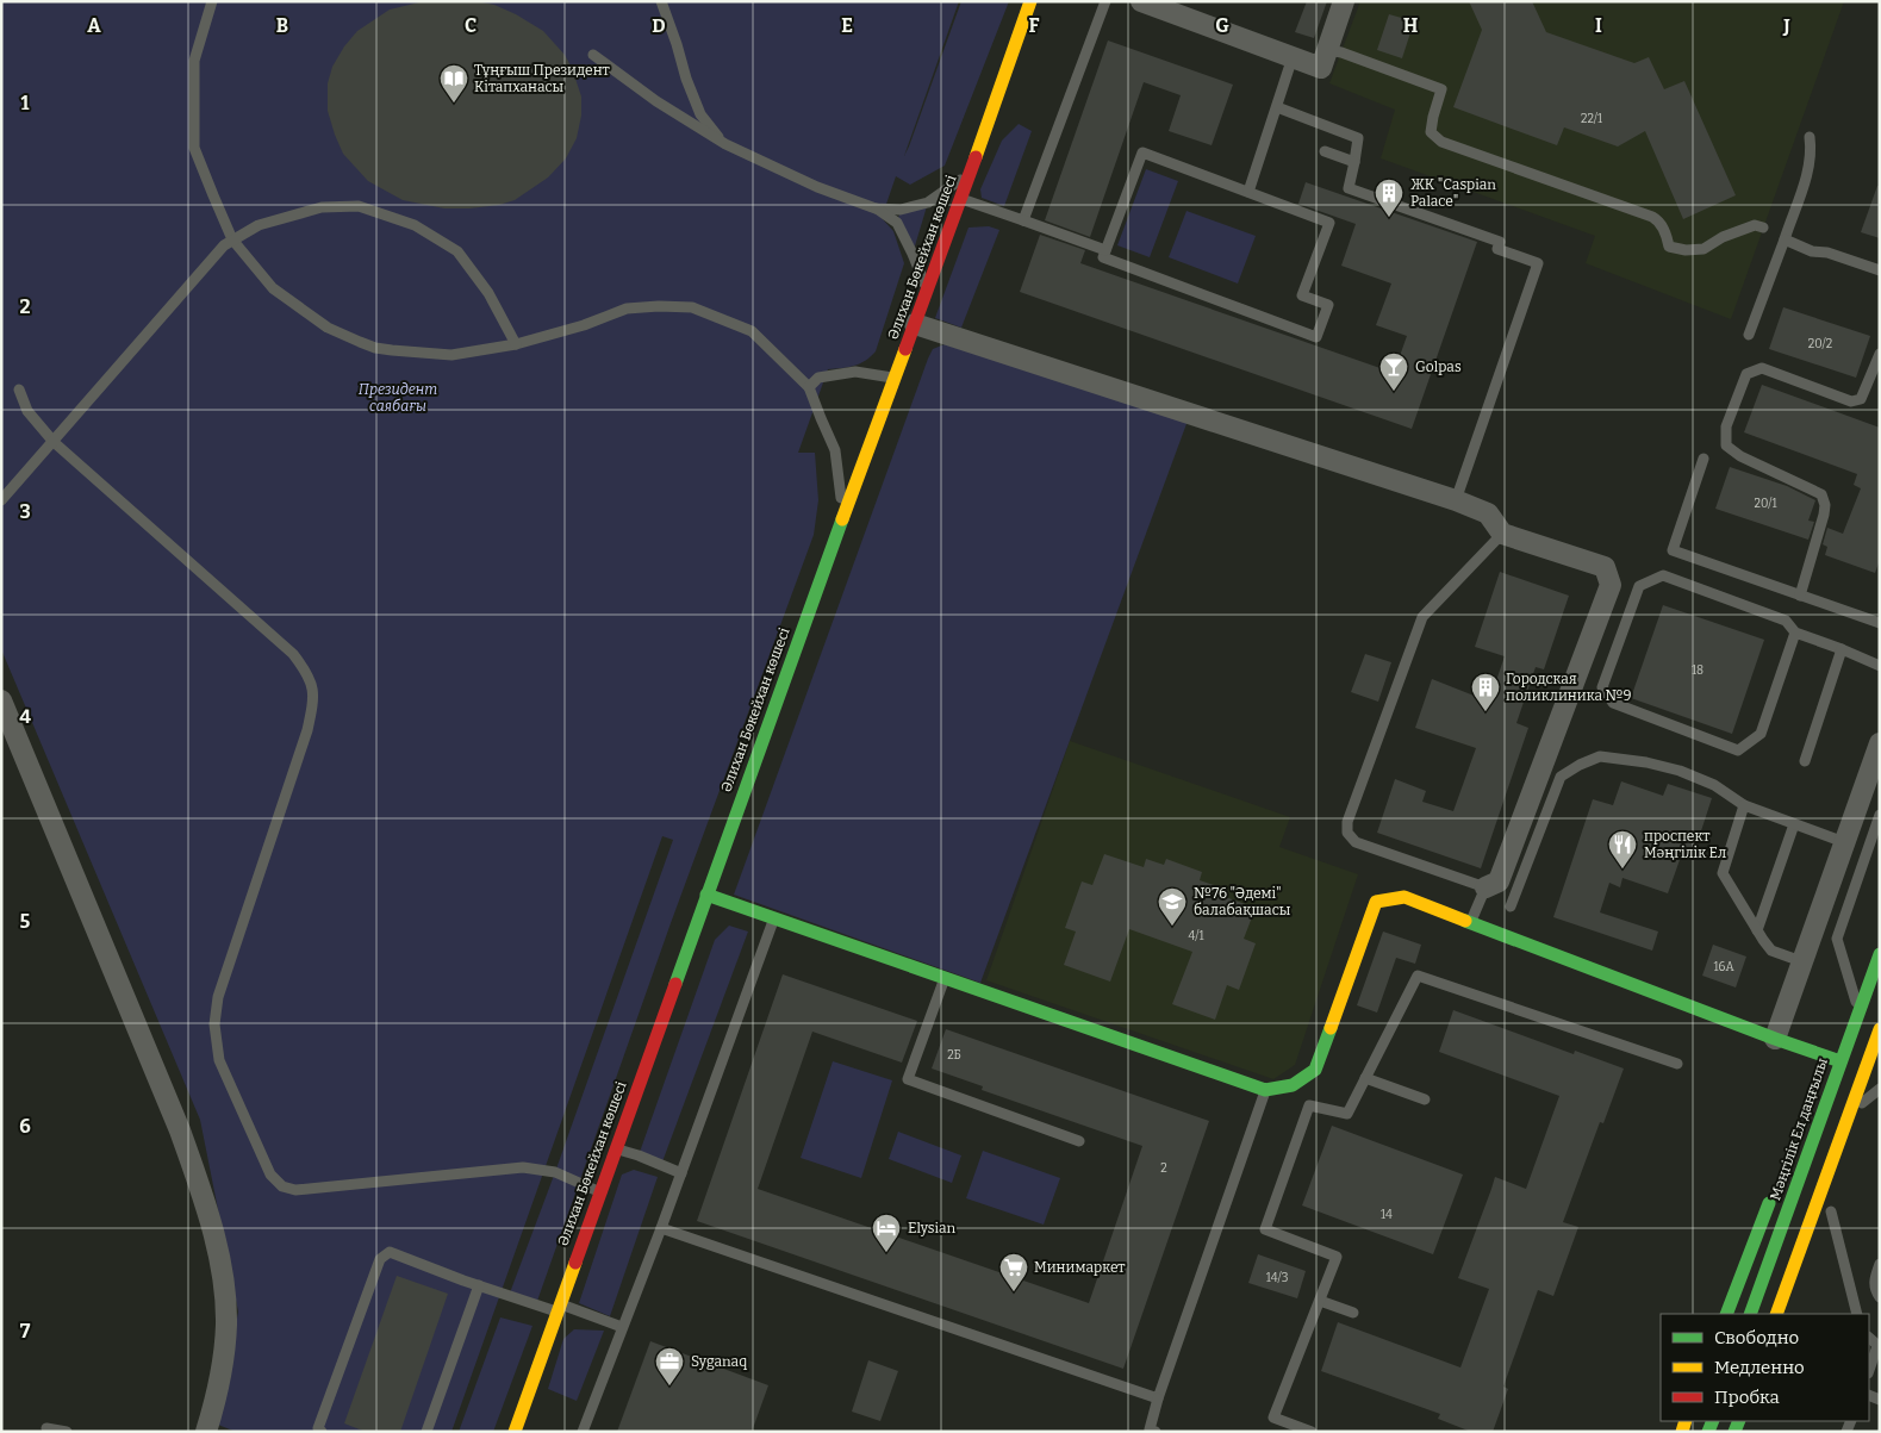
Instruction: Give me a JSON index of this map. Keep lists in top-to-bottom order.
{
  "streets": {
    "street": ["Әлихан Бөкейхан көшесі", "Мәңгілік Ел даңғылы"]
  },
  "parks": ["Президент саябағы"],
  "places": {
    "library": ["Тұңғыш Президент Кітапханасы"],
    "building": ["ЖК \"Caspian Palace\"", "Городская поликлиника №9"],
    "bar": ["Golpas"],
    "restaurant": ["проспект Мәңгілік Ел"],
    "school or university": ["№76 \"Әдемі\" балабақшасы"],
    "hotel": ["Elysian"],
    "supermarket": ["Минимаркет"],
    "office": ["Syganaq"]
  },
  "house_numbers": [
    "22/1",
    "20/2",
    "20/1",
    "18",
    "4/1",
    "16А",
    "2Б",
    "2",
    "14",
    "14/3"
  ],
  "legend": ["Свободно", "Медленно", "Пробка"],
  "grid": {
    "columns": [
      "A",
      "B",
      "C",
      "D",
      "E",
      "F",
      "G",
      "H",
      "I",
      "J"
    ],
    "rows": [
      "1",
      "2",
      "3",
      "4",
      "5",
      "6",
      "7"
    ]
  }
}
